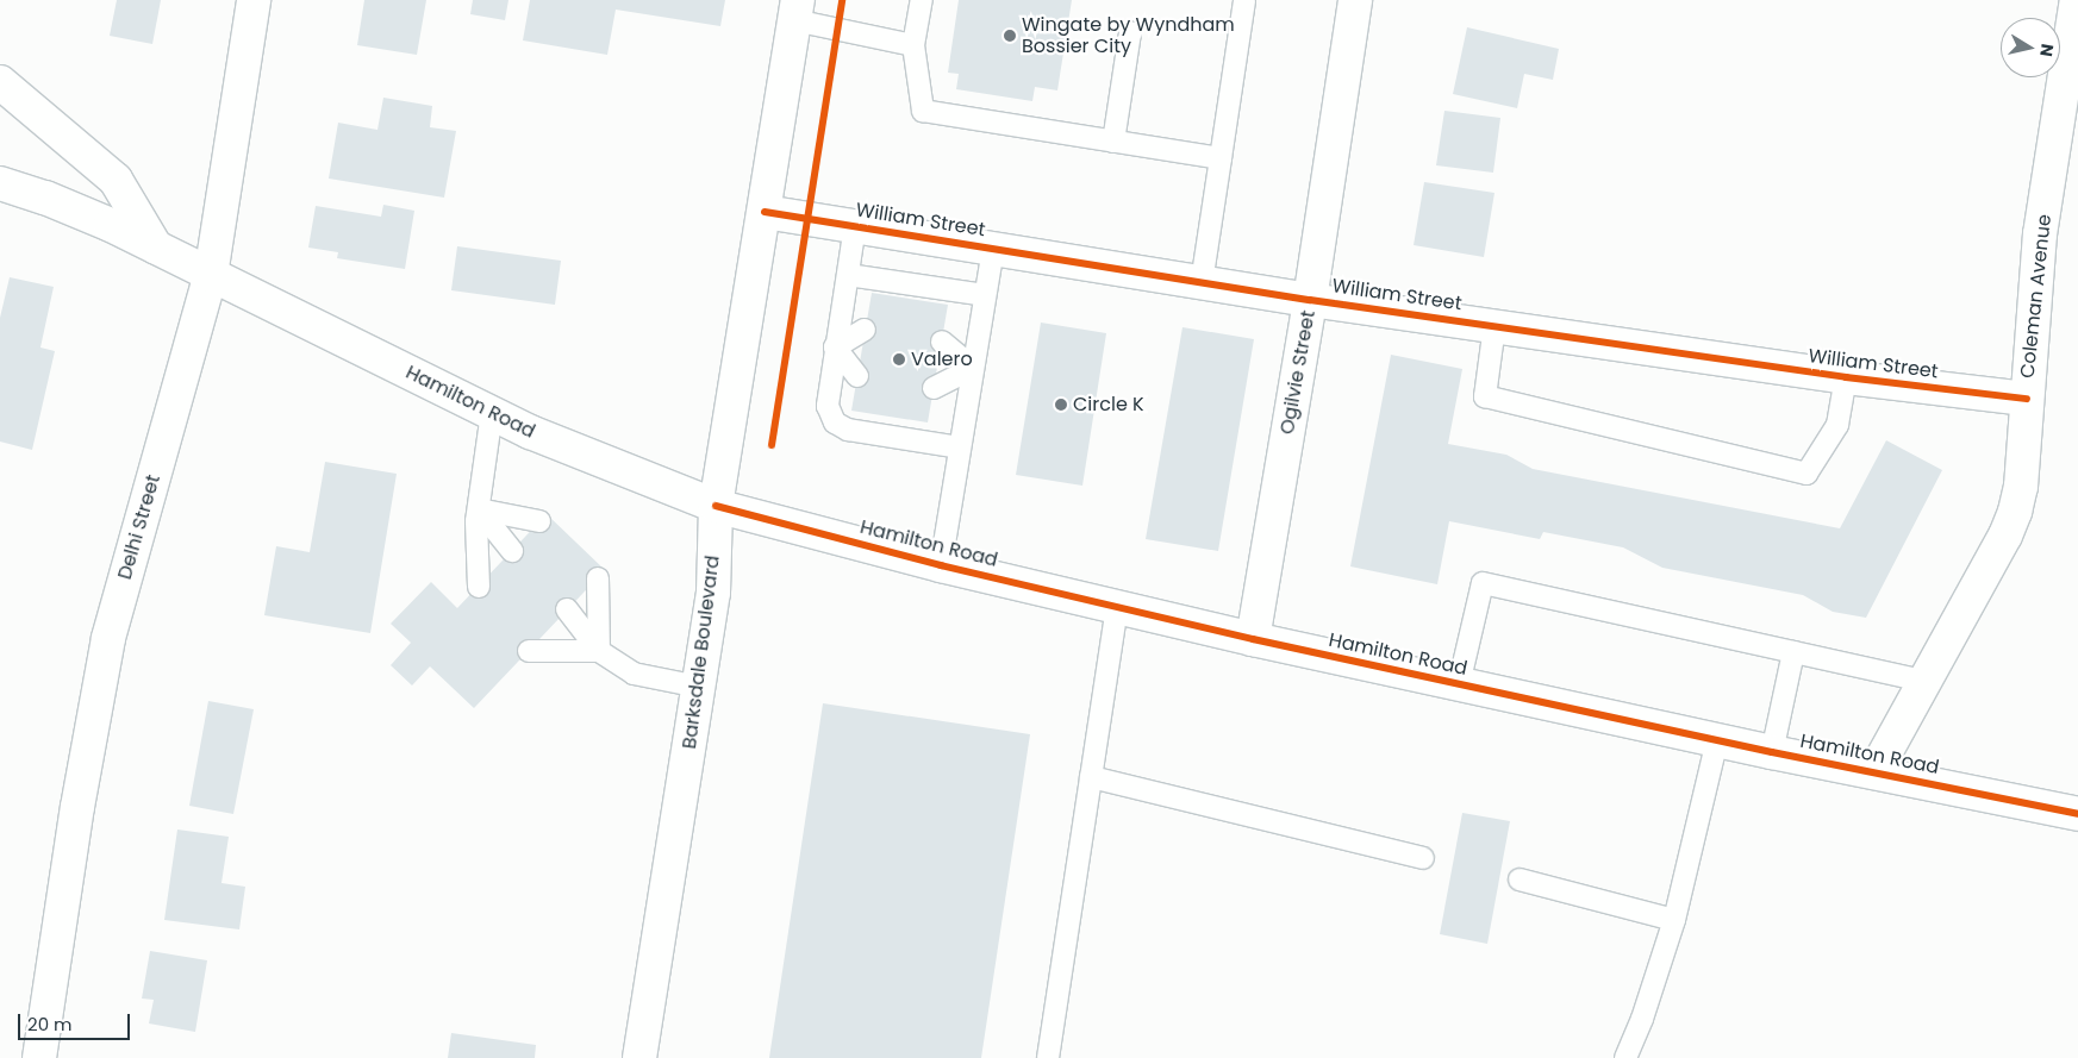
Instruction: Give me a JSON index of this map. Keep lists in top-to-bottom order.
{
  "streets": {
    "main road": [
      "William Street",
      "Coleman Avenue",
      "Ogilvie Street",
      "Hamilton Road",
      "Delhi Street",
      "Barksdale Boulevard"
    ]
  },
  "crossings": [
    ["William Street", "Coleman Avenue"],
    ["William Street", "Ogilvie Street"],
    ["William Street", "Barksdale Boulevard"],
    ["Coleman Avenue", "Hamilton Road"],
    ["Ogilvie Street", "Hamilton Road"],
    ["Hamilton Road", "Delhi Street"],
    ["Hamilton Road", "Barksdale Boulevard"]
  ],
  "places": ["Wingate by Wyndham Bossier City", "Valero", "Circle K"],
  "scale_bar": "20 m",
  "north": "right"
}
